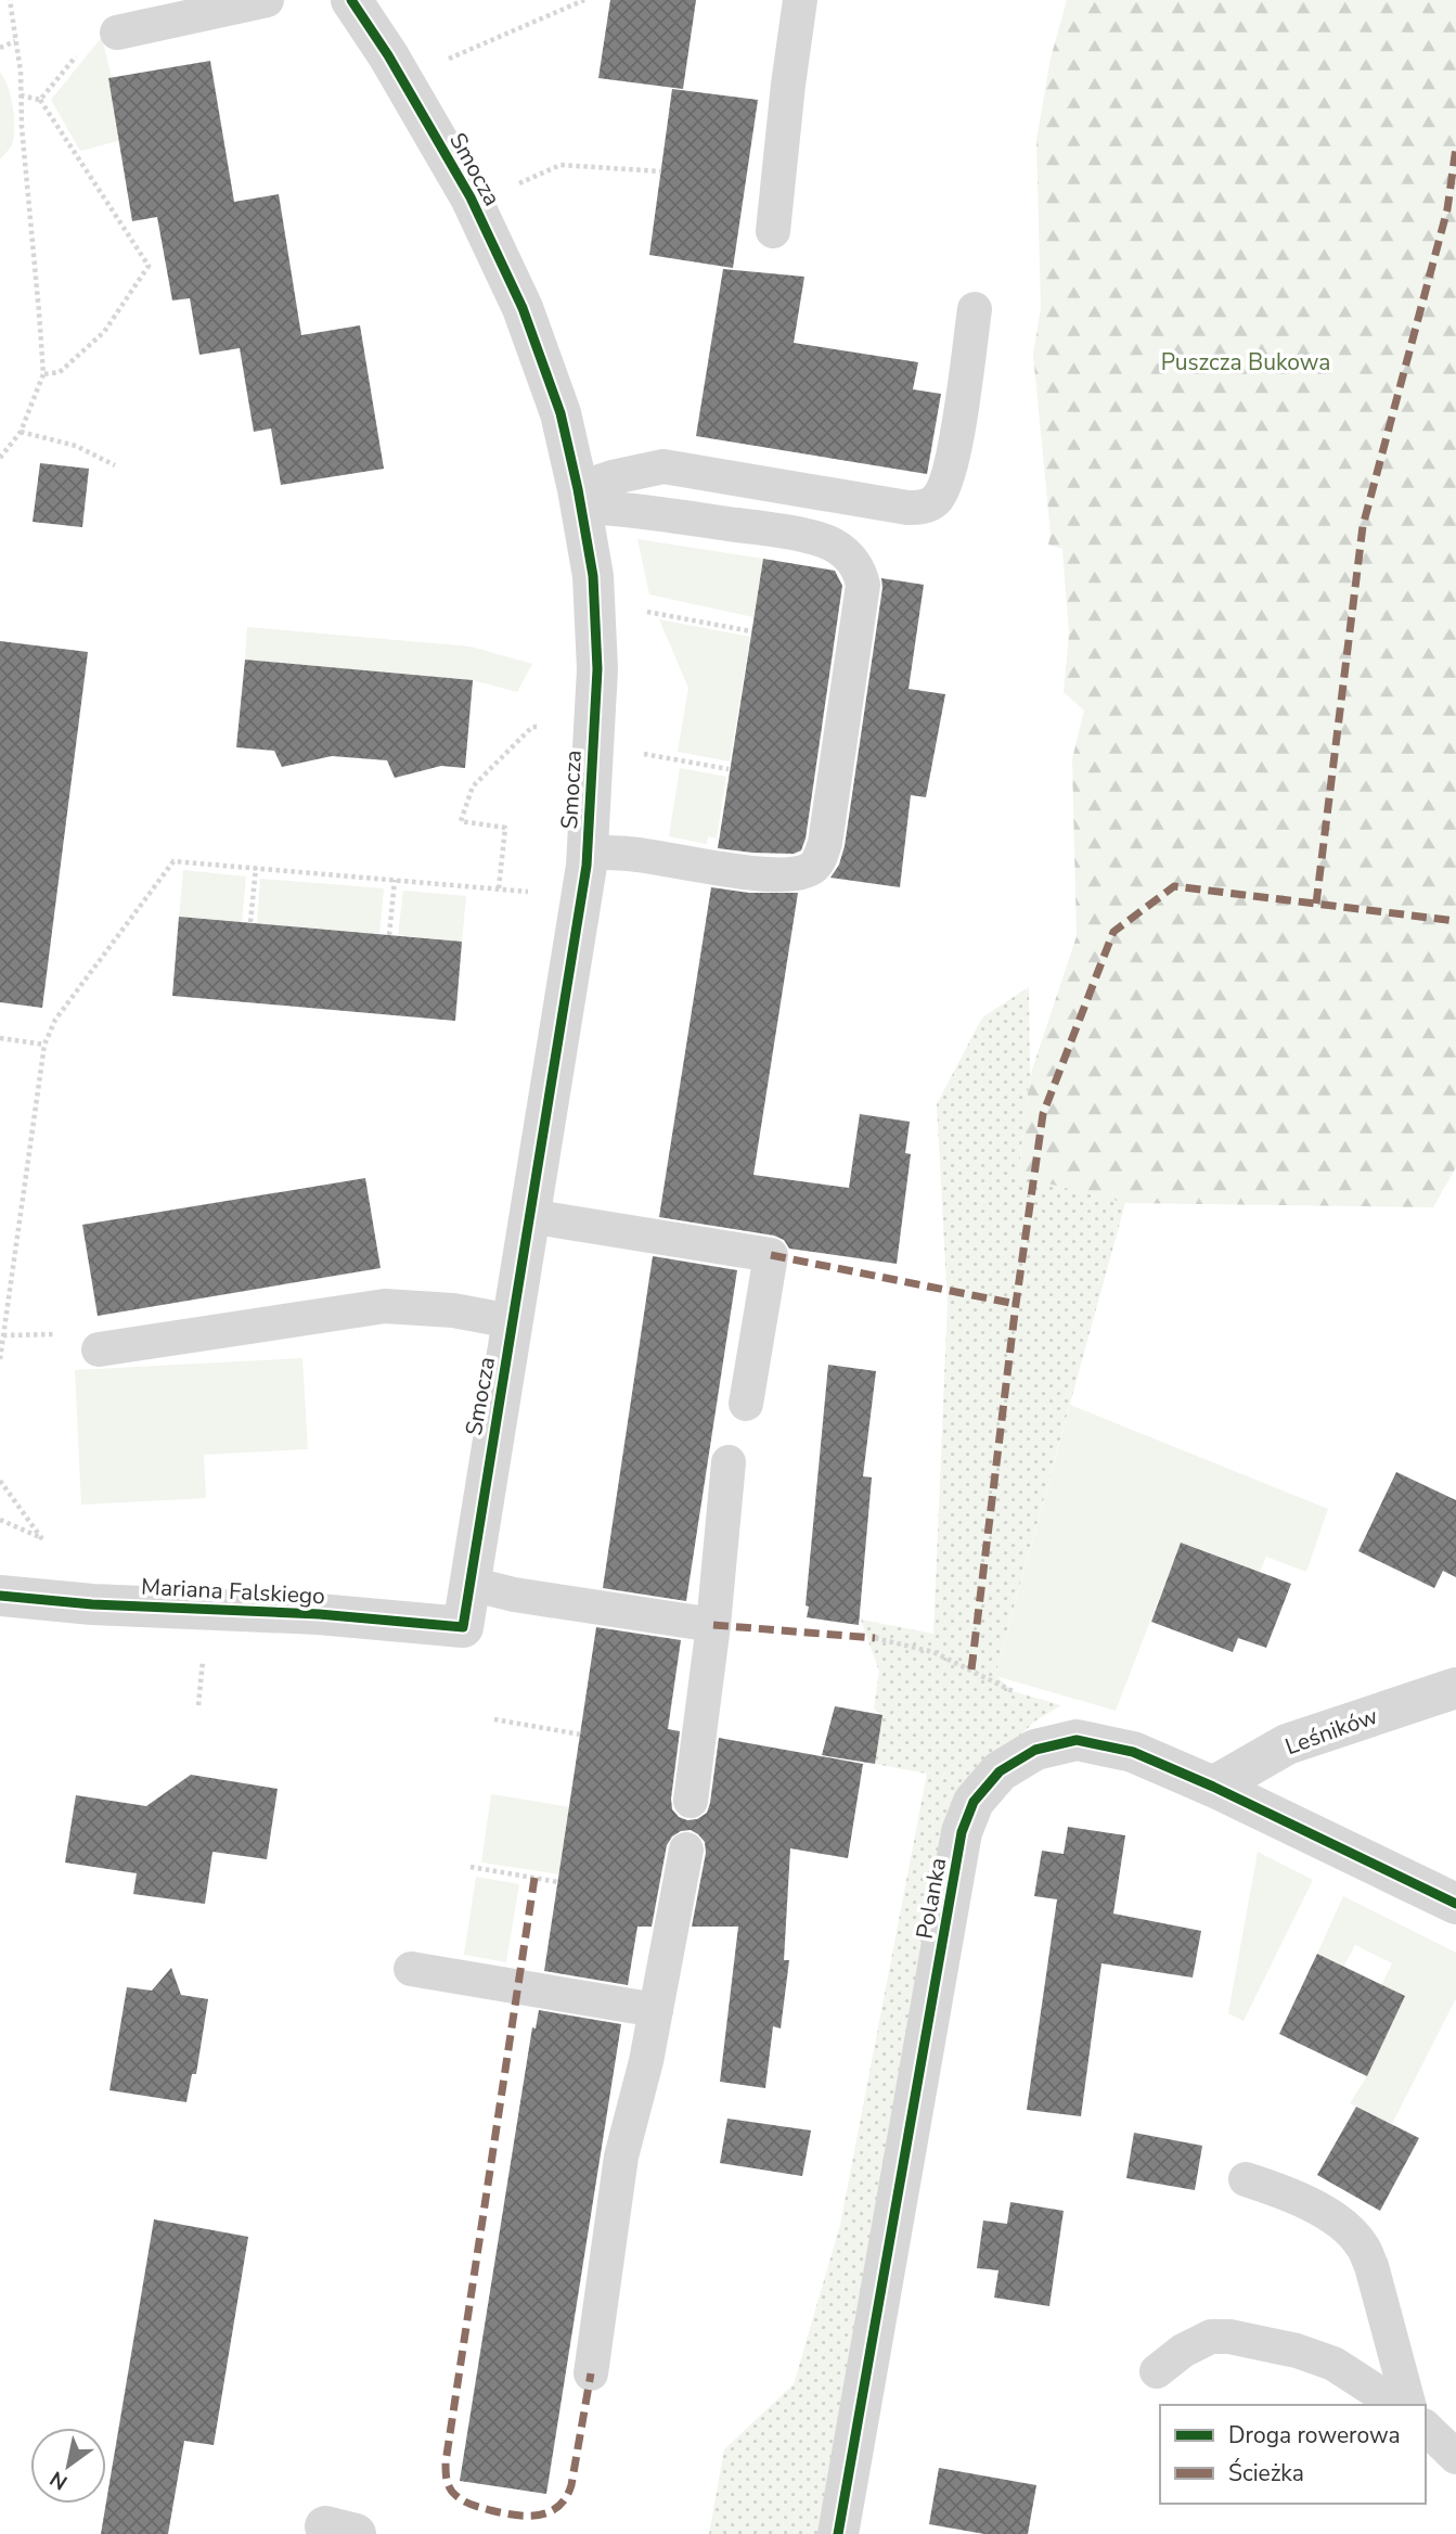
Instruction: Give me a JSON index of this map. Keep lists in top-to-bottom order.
{
  "streets": {
    "street": [
      "Smocza",
      "Mariana Falskiego",
      "Leśników",
      "Polanka"
    ]
  },
  "crossings": [
    ["Smocza", "Mariana Falskiego"],
    ["Leśników", "Polanka"]
  ],
  "parks": ["Puszcza Bukowa"],
  "legend": ["Droga rowerowa", "Ścieżka"],
  "north": "bottom left"
}
